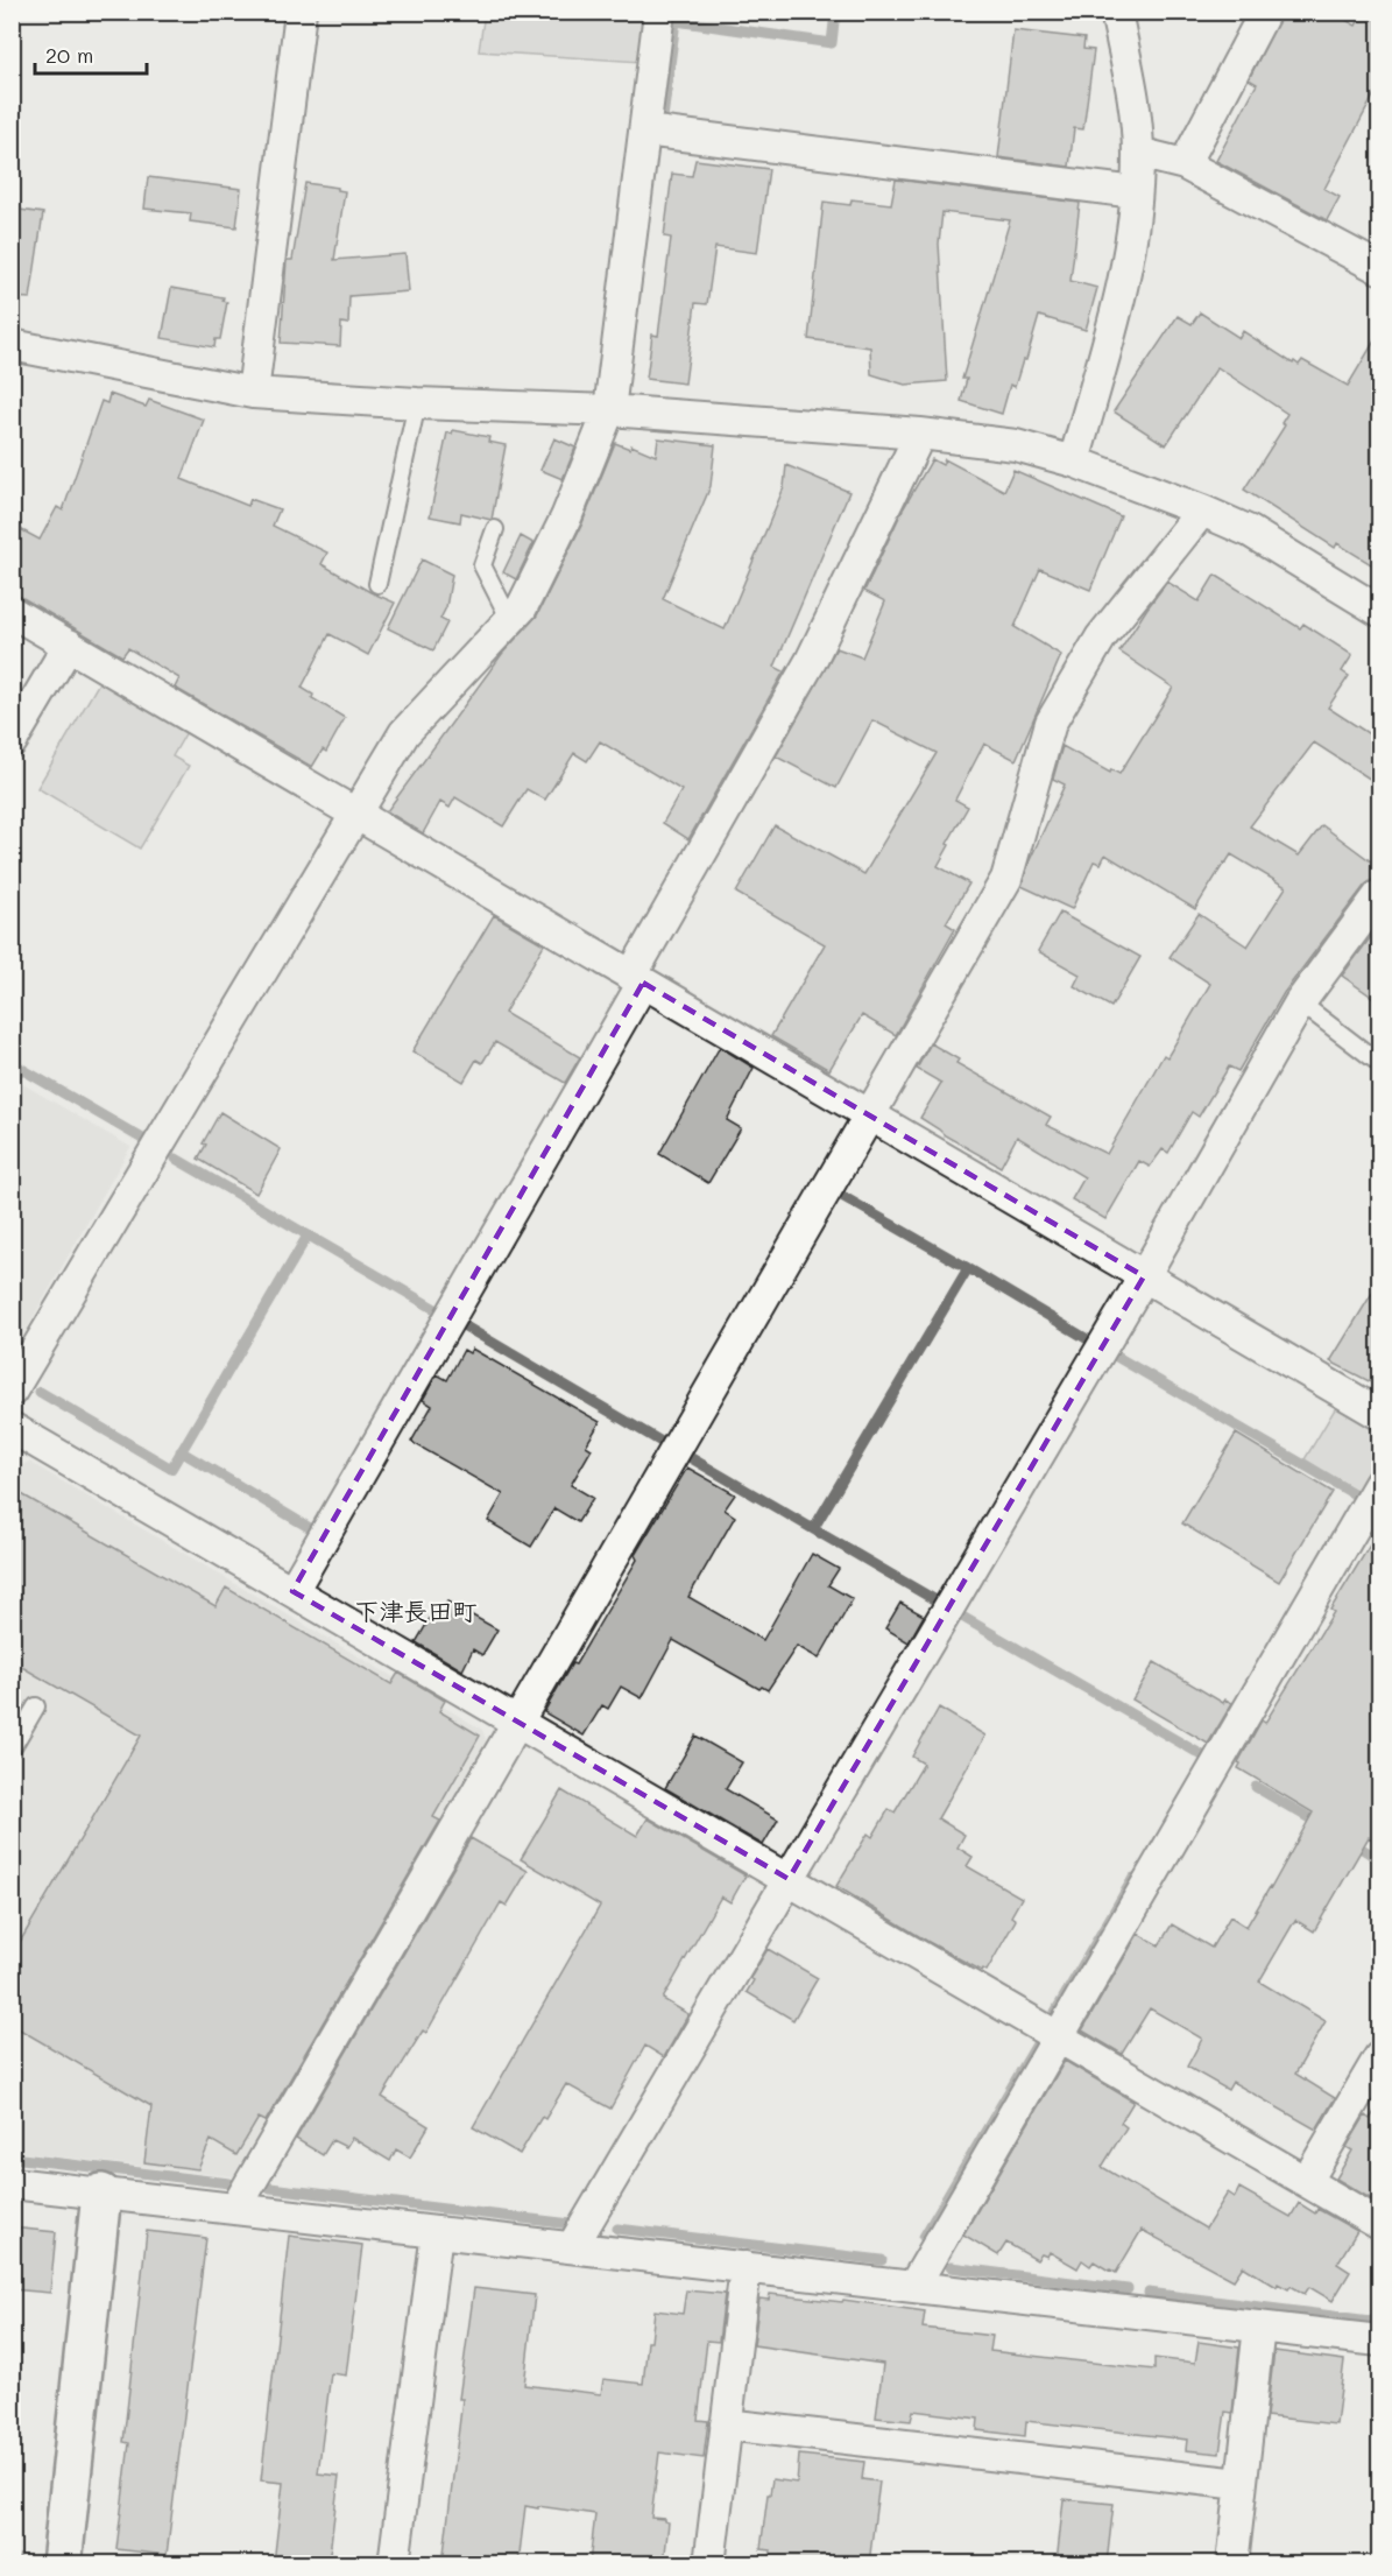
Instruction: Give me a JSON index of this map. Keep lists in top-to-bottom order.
{
  "districts": ["下津長田町"],
  "scale_bar": "20 m"
}
